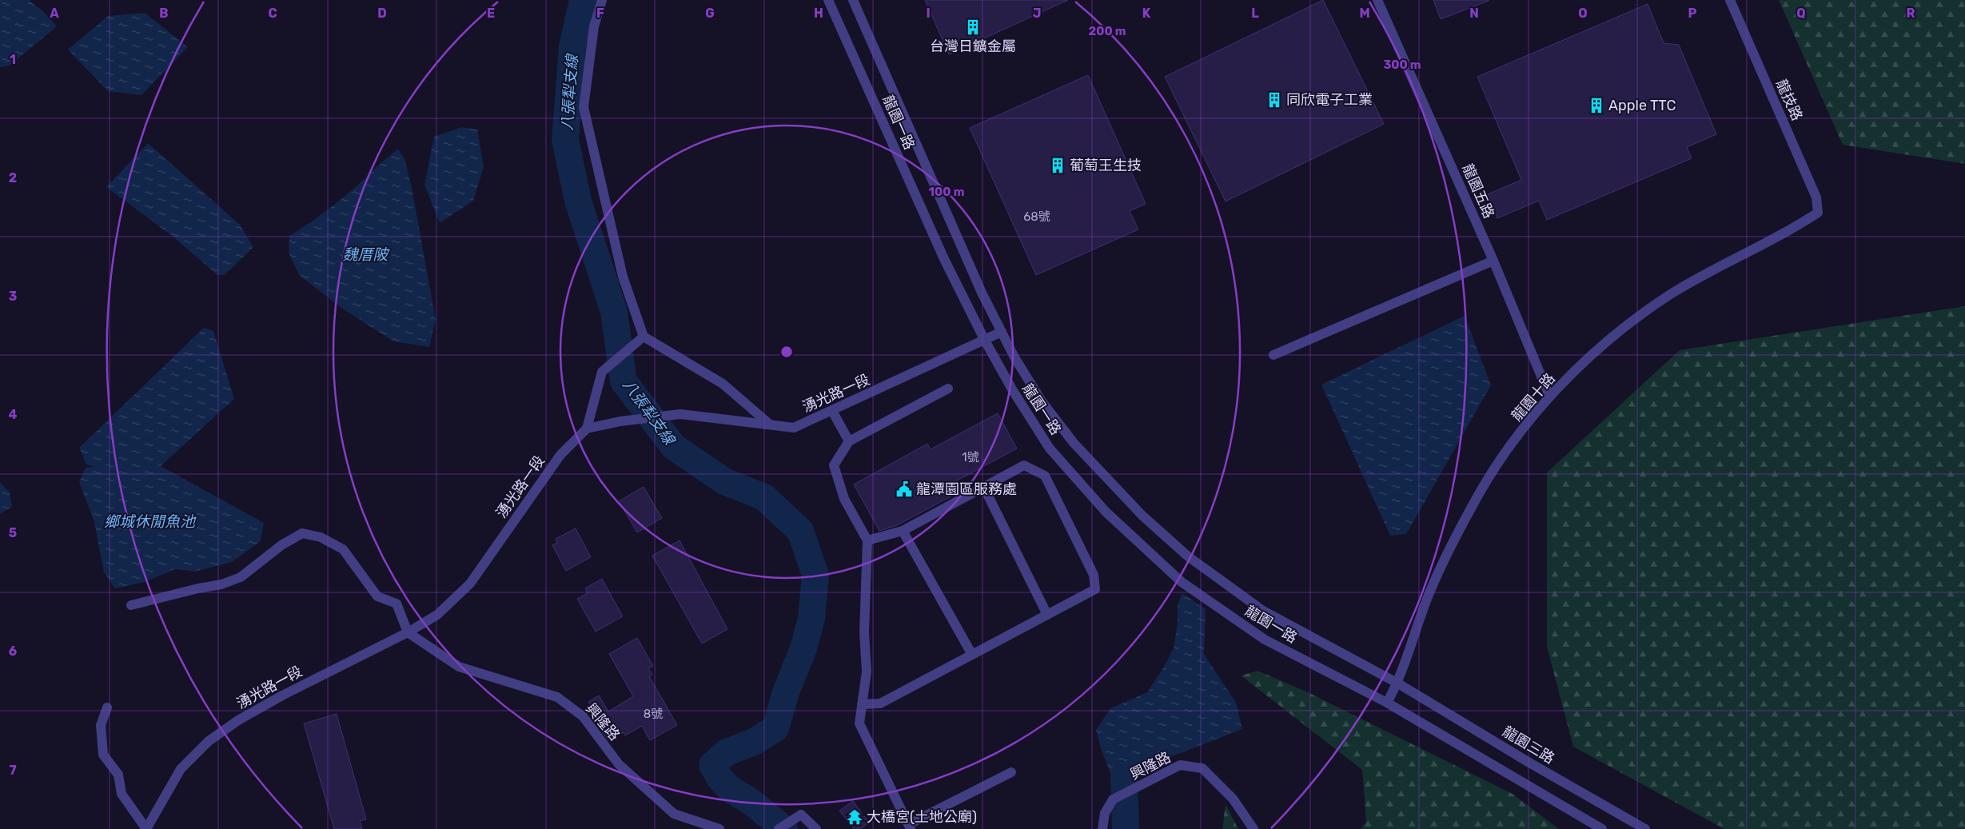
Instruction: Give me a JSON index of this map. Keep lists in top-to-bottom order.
{
  "streets": {
    "street": [
      "龍技路",
      "龍園一路",
      "龍園五路",
      "湧光路一段",
      "龍園十路",
      "興隆路",
      "龍園三路"
    ]
  },
  "crossings": [
    ["龍技路", "龍園十路"],
    ["龍園一路", "湧光路一段"],
    ["龍園一路", "龍園十路"],
    ["龍園一路", "龍園三路"],
    ["龍園五路", "龍園十路"],
    ["湧光路一段", "興隆路"],
    ["龍園十路", "龍園三路"]
  ],
  "water": ["八張犁支線", "魏厝陂", "鄉城休閒魚池"],
  "places": {
    "building": [
      "台灣日鑛金屬",
      "同欣電子工業",
      "Apple TTC",
      "葡萄王生技"
    ],
    "public building": ["龍潭園區服務處"],
    "temple": ["大橋宮(土地公廟)"]
  },
  "house_numbers": ["68號", "1號", "8號"],
  "grid": {
    "columns": [
      "A",
      "B",
      "C",
      "D",
      "E",
      "F",
      "G",
      "H",
      "I",
      "J",
      "K",
      "L",
      "M",
      "N",
      "O",
      "P",
      "Q",
      "R"
    ],
    "rows": [
      "1",
      "2",
      "3",
      "4",
      "5",
      "6",
      "7"
    ]
  },
  "rings": ["200 m", "300 m", "100 m"]
}
